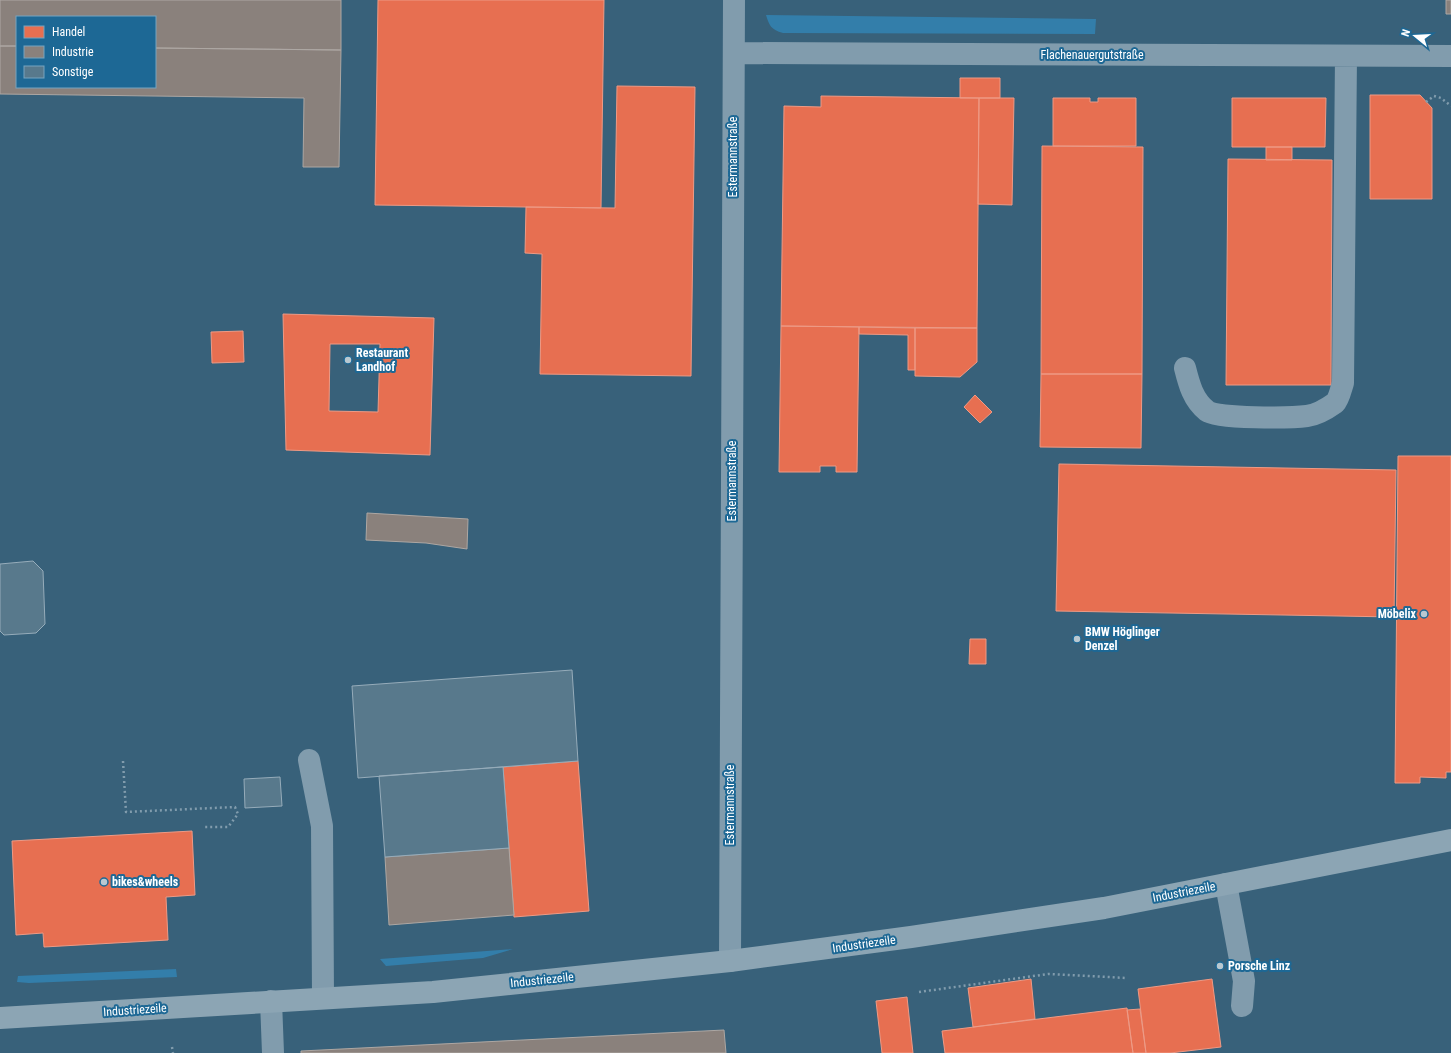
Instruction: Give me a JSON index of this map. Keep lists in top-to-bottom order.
{
  "streets": {
    "main road": ["Industriezeile"],
    "street": ["Flachenauergutstraße", "Estermannstraße"]
  },
  "crossings": [
    ["Flachenauergutstraße", "Estermannstraße"],
    ["Estermannstraße", "Industriezeile"]
  ],
  "places": [
    "Restaurant Landhof",
    "Möbelix",
    "BMW Höglinger Denzel",
    "bikes&wheels",
    "Porsche Linz"
  ],
  "legend": ["Handel", "Industrie", "Sonstige"],
  "north": "left"
}
